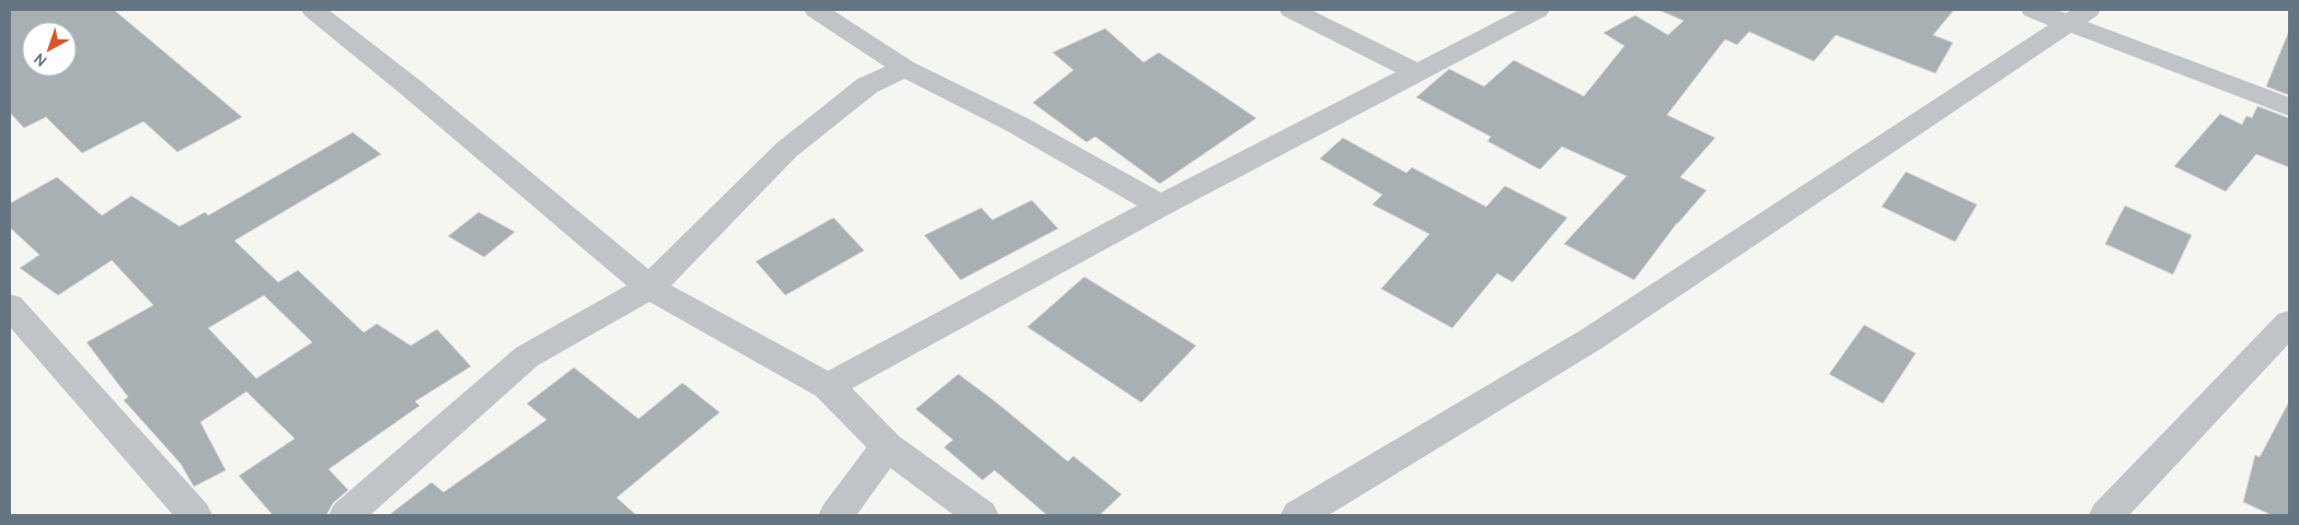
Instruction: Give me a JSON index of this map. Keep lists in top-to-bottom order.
{
  "north": "bottom left"
}
